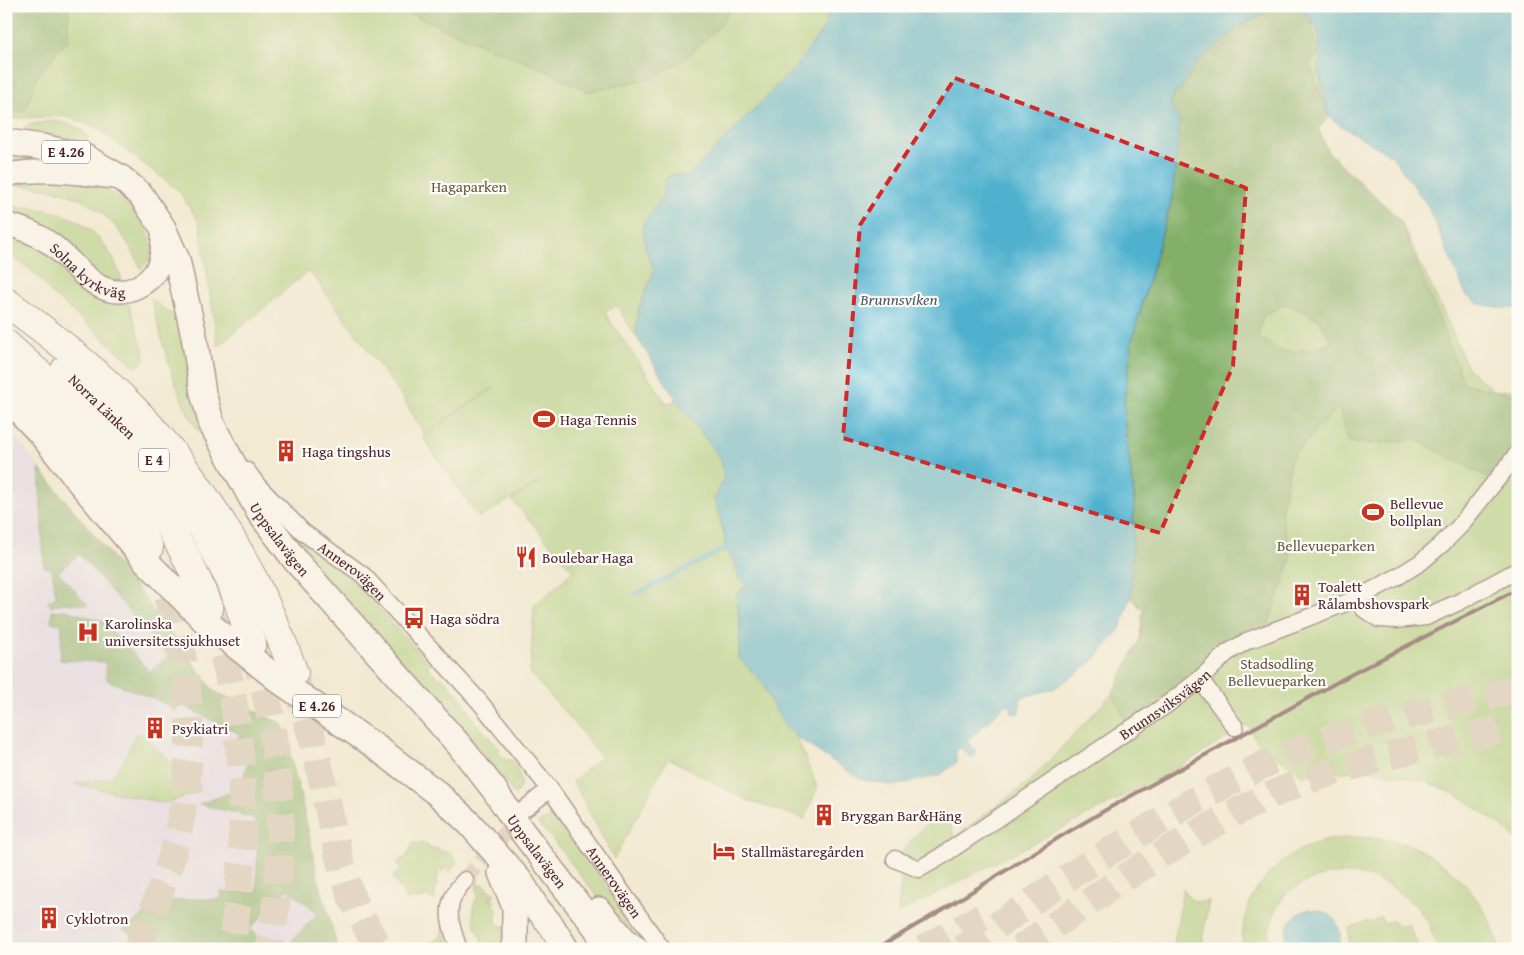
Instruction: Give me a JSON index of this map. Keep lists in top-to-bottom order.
{
  "streets": {
    "highway": ["Norra Länken", "E 4"],
    "main road": ["E 4.26", "Uppsalavägen"],
    "street": ["Solna kyrkväg", "Annerovägen", "Brunnsviksvägen"]
  },
  "crossings": [
    ["Solna kyrkväg", "Uppsalavägen"],
    ["Uppsalavägen", "Annerovägen"]
  ],
  "water": ["Brunnsviken"],
  "parks": ["Hagaparken", "Bellevueparken", "Stadsodling Bellevueparken"],
  "places": {
    "sports": ["Haga Tennis", "Bellevue bollplan"],
    "building": [
      "Haga tingshus",
      "Toalett Rålambshovspark",
      "Psykiatri",
      "Bryggan Bar&Häng",
      "Cyklotron"
    ],
    "restaurant": ["Boulebar Haga"],
    "bus stop": ["Haga södra"],
    "hospital": ["Karolinska universitetssjukhuset"],
    "hotel": ["Stallmästaregården"]
  }
}
